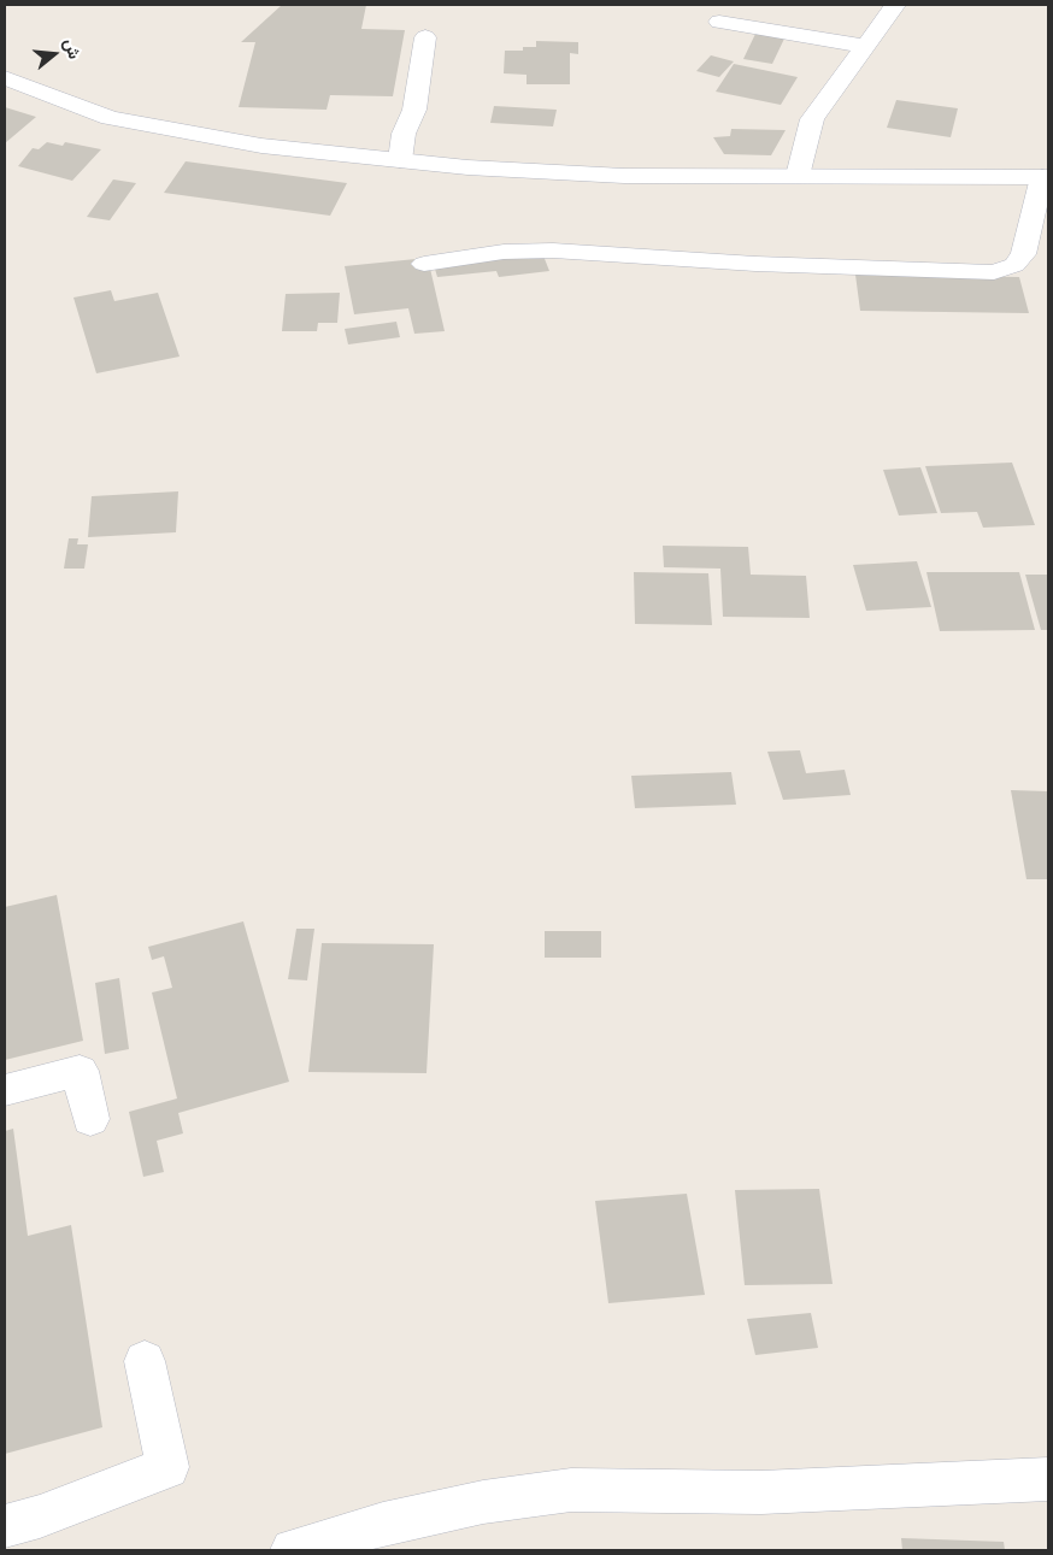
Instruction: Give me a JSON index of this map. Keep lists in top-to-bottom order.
{
  "north": "right"
}
